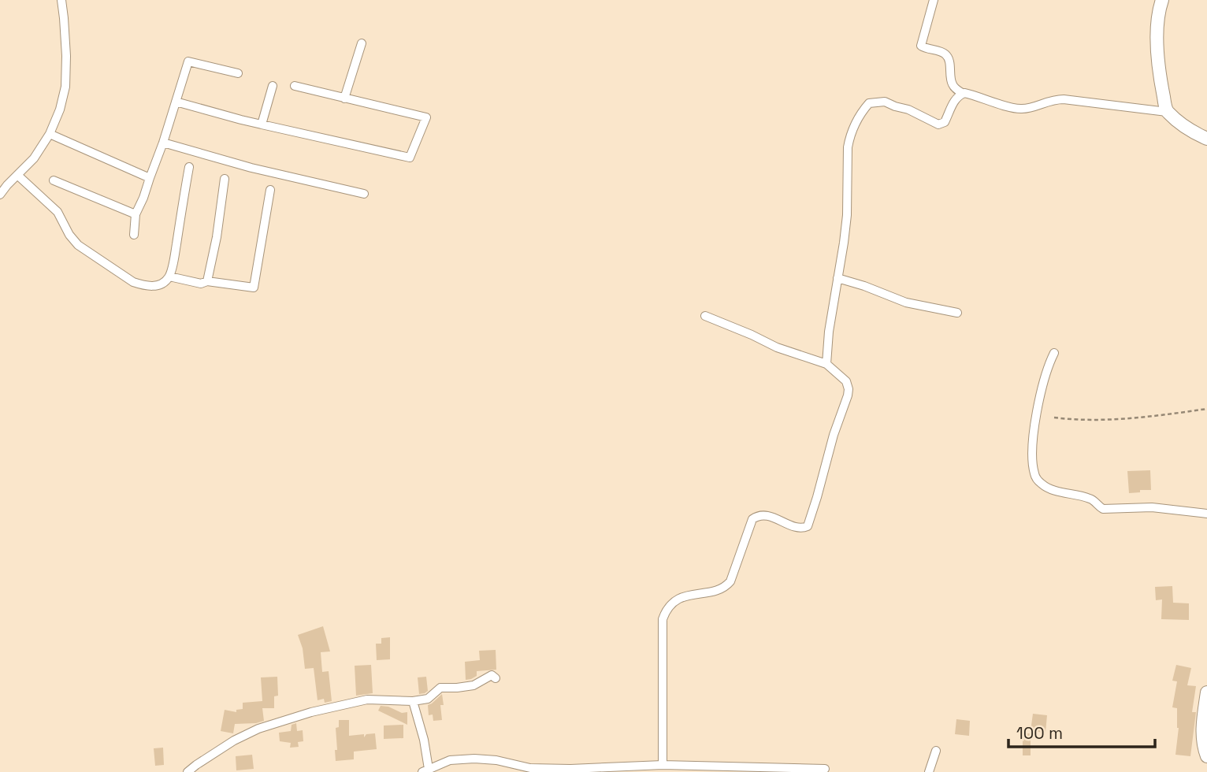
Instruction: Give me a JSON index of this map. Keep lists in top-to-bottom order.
{
  "scale_bar": "100 m"
}
